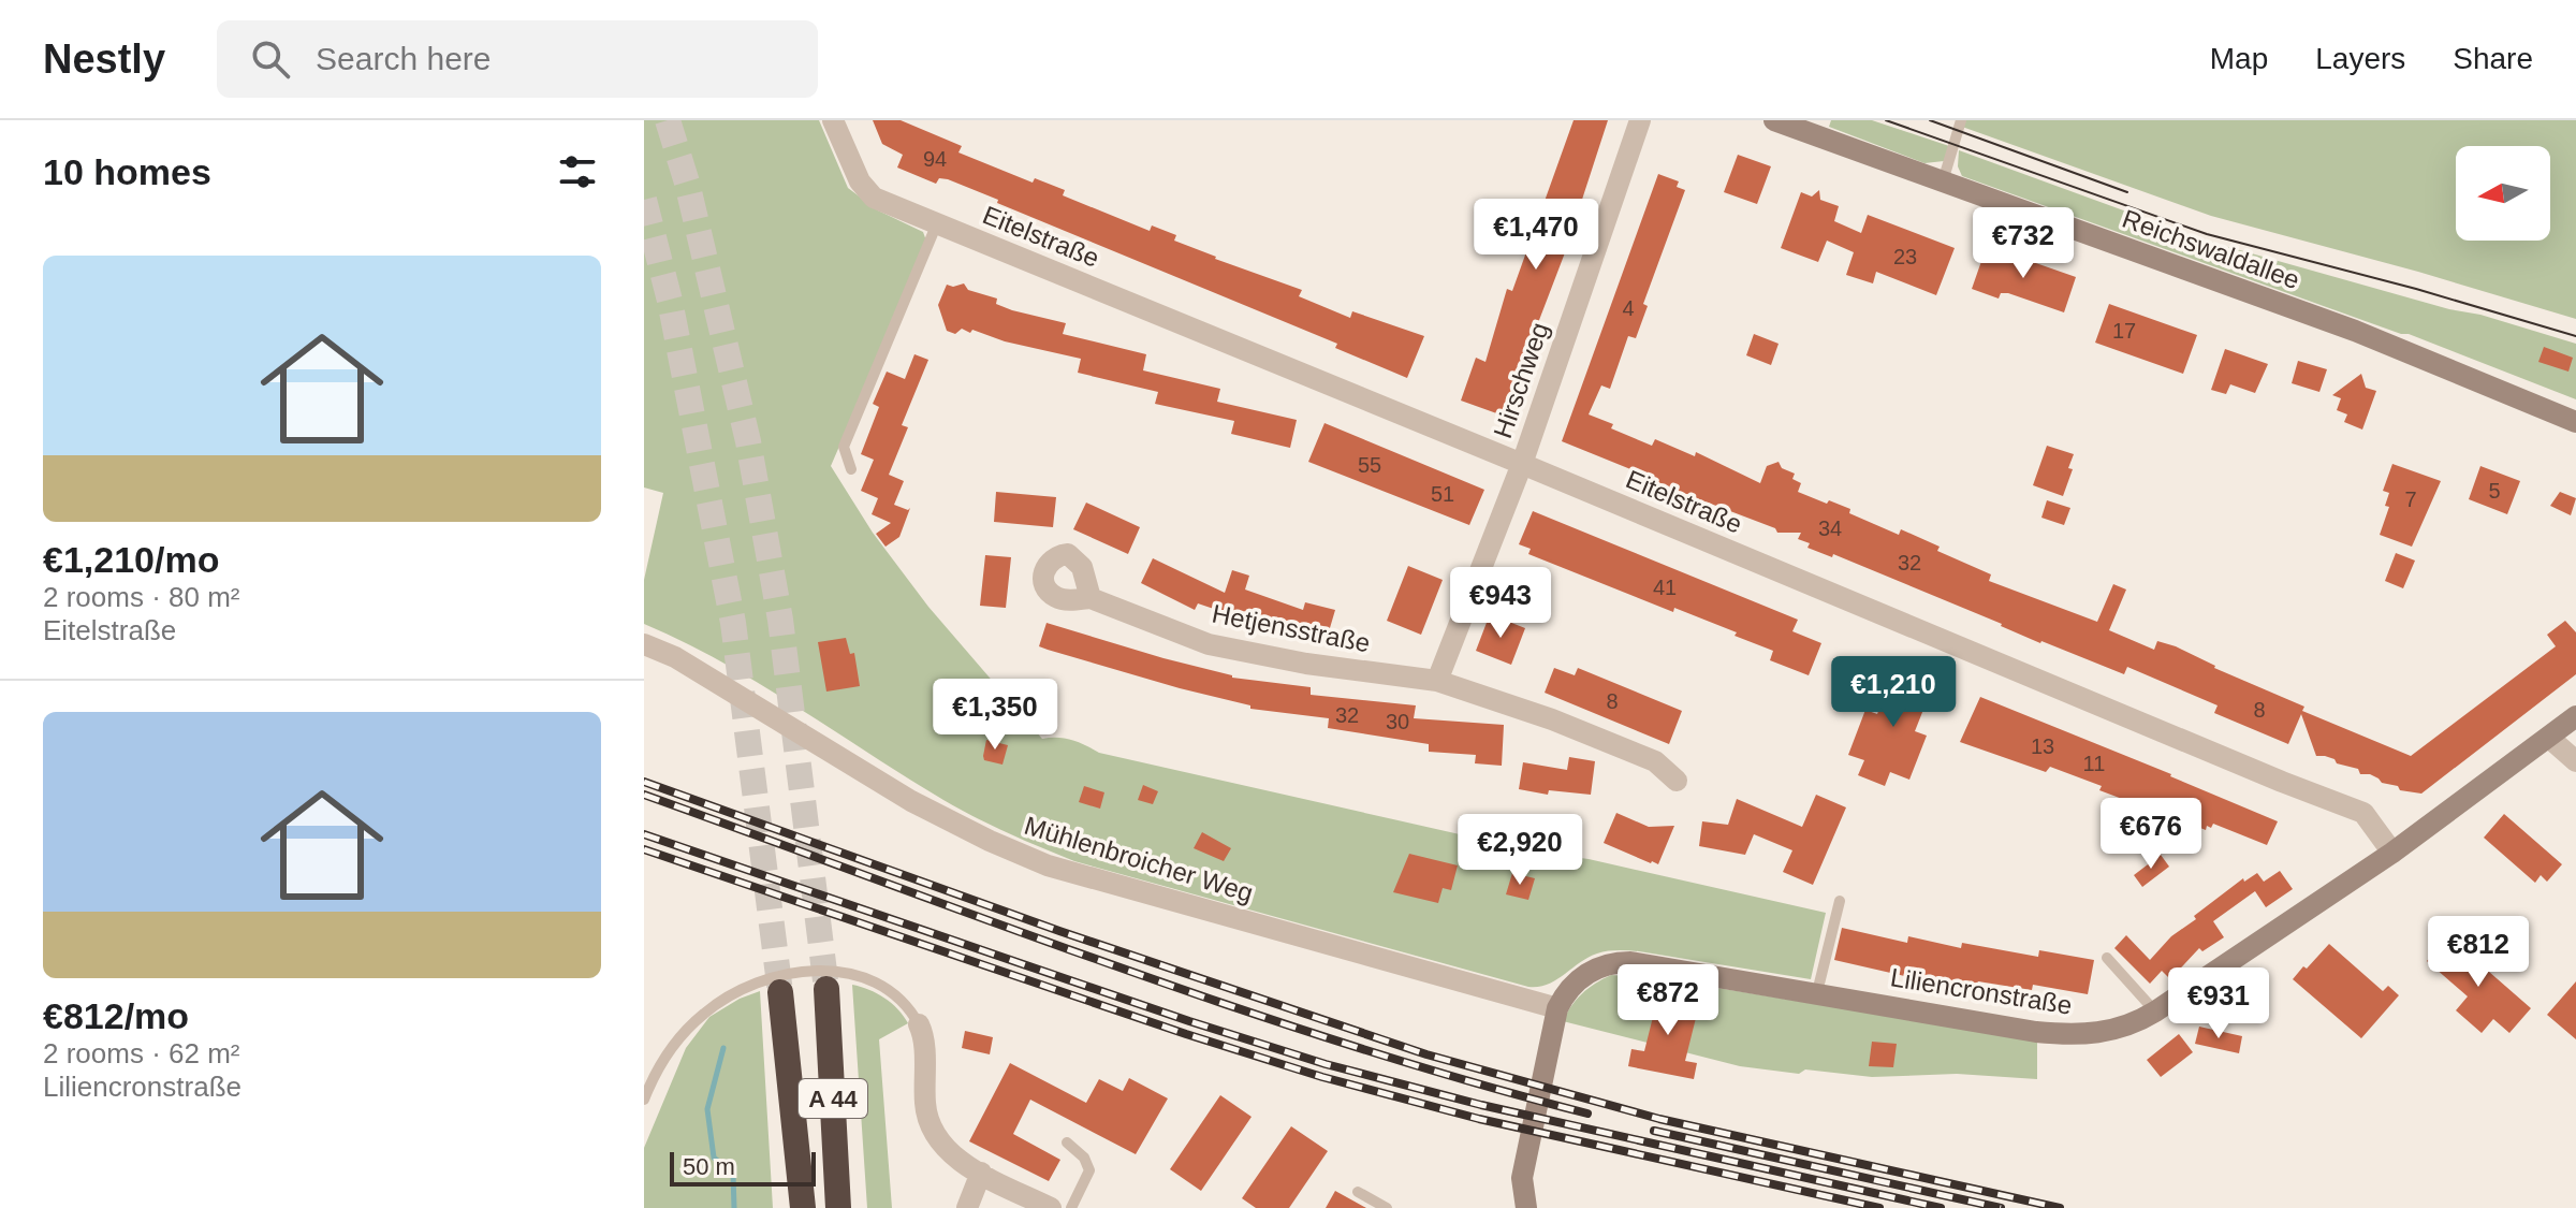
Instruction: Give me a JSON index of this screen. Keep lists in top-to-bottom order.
{
  "streets": {
    "highway": ["A 44"],
    "main road": ["Reichswaldallee", "Liliencronstraße"],
    "street": [
      "Eitelstraße",
      "Hirschweg",
      "Hetjensstraße",
      "Mühlenbroicher Weg"
    ]
  },
  "crossings": [
    ["Eitelstraße", "Hirschweg"],
    ["Eitelstraße", "Liliencronstraße"],
    ["Mühlenbroicher Weg", "Liliencronstraße"]
  ],
  "house_numbers": [
    "94",
    "23",
    "4",
    "17",
    "55",
    "5",
    "51",
    "7",
    "34",
    "32",
    "41",
    "8",
    "8",
    "32",
    "30",
    "13",
    "11"
  ],
  "scale_bar": "50 m",
  "north": "left",
  "page": {
    "header": "Nestly",
    "search": "Search here",
    "nav": ["Map", "Layers", "Share"],
    "heading": "10 homes",
    "price": [
      "€1,470",
      "€732",
      "€943",
      "€1,210",
      "€1,350",
      "€676",
      "€2,920",
      "€812",
      "€872",
      "€931"
    ],
    "list": [
      {
        "name": "€1,210/mo",
        "note": "2 rooms · 80 m² · Eitelstraße"
      },
      {
        "name": "€812/mo",
        "note": "2 rooms · 62 m² · Liliencronstraße"
      }
    ],
    "scale": "50 m"
  }
}
